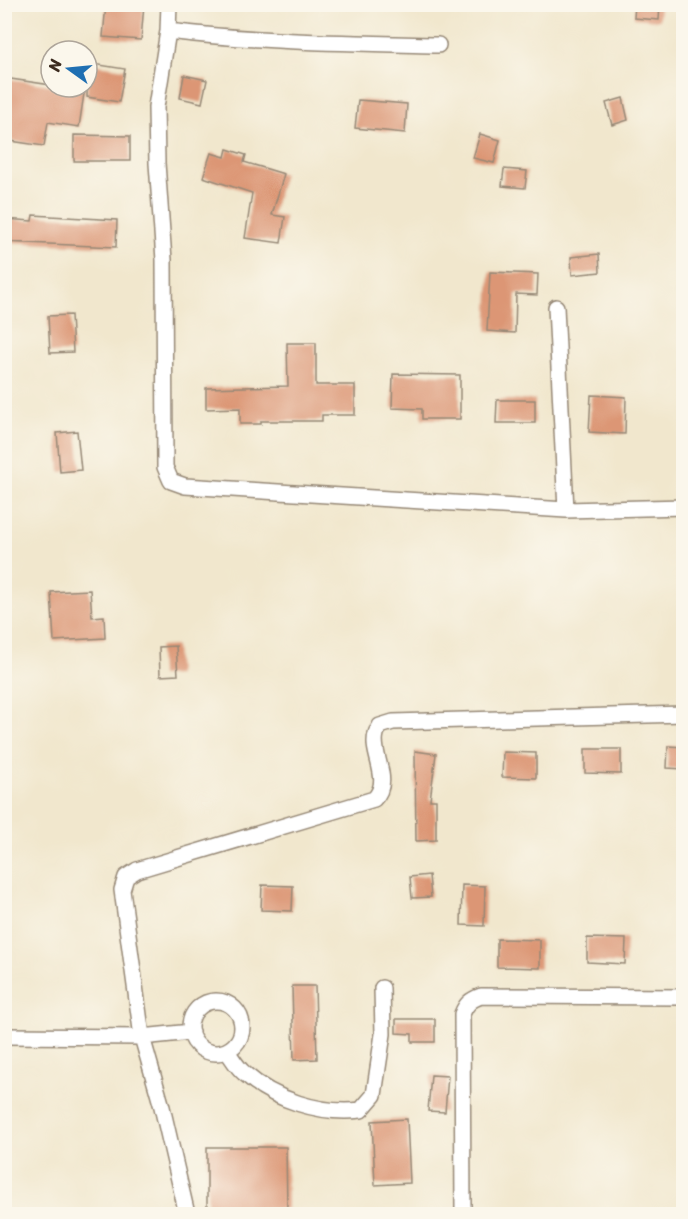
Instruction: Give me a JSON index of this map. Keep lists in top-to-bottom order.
{
  "north": "left"
}
